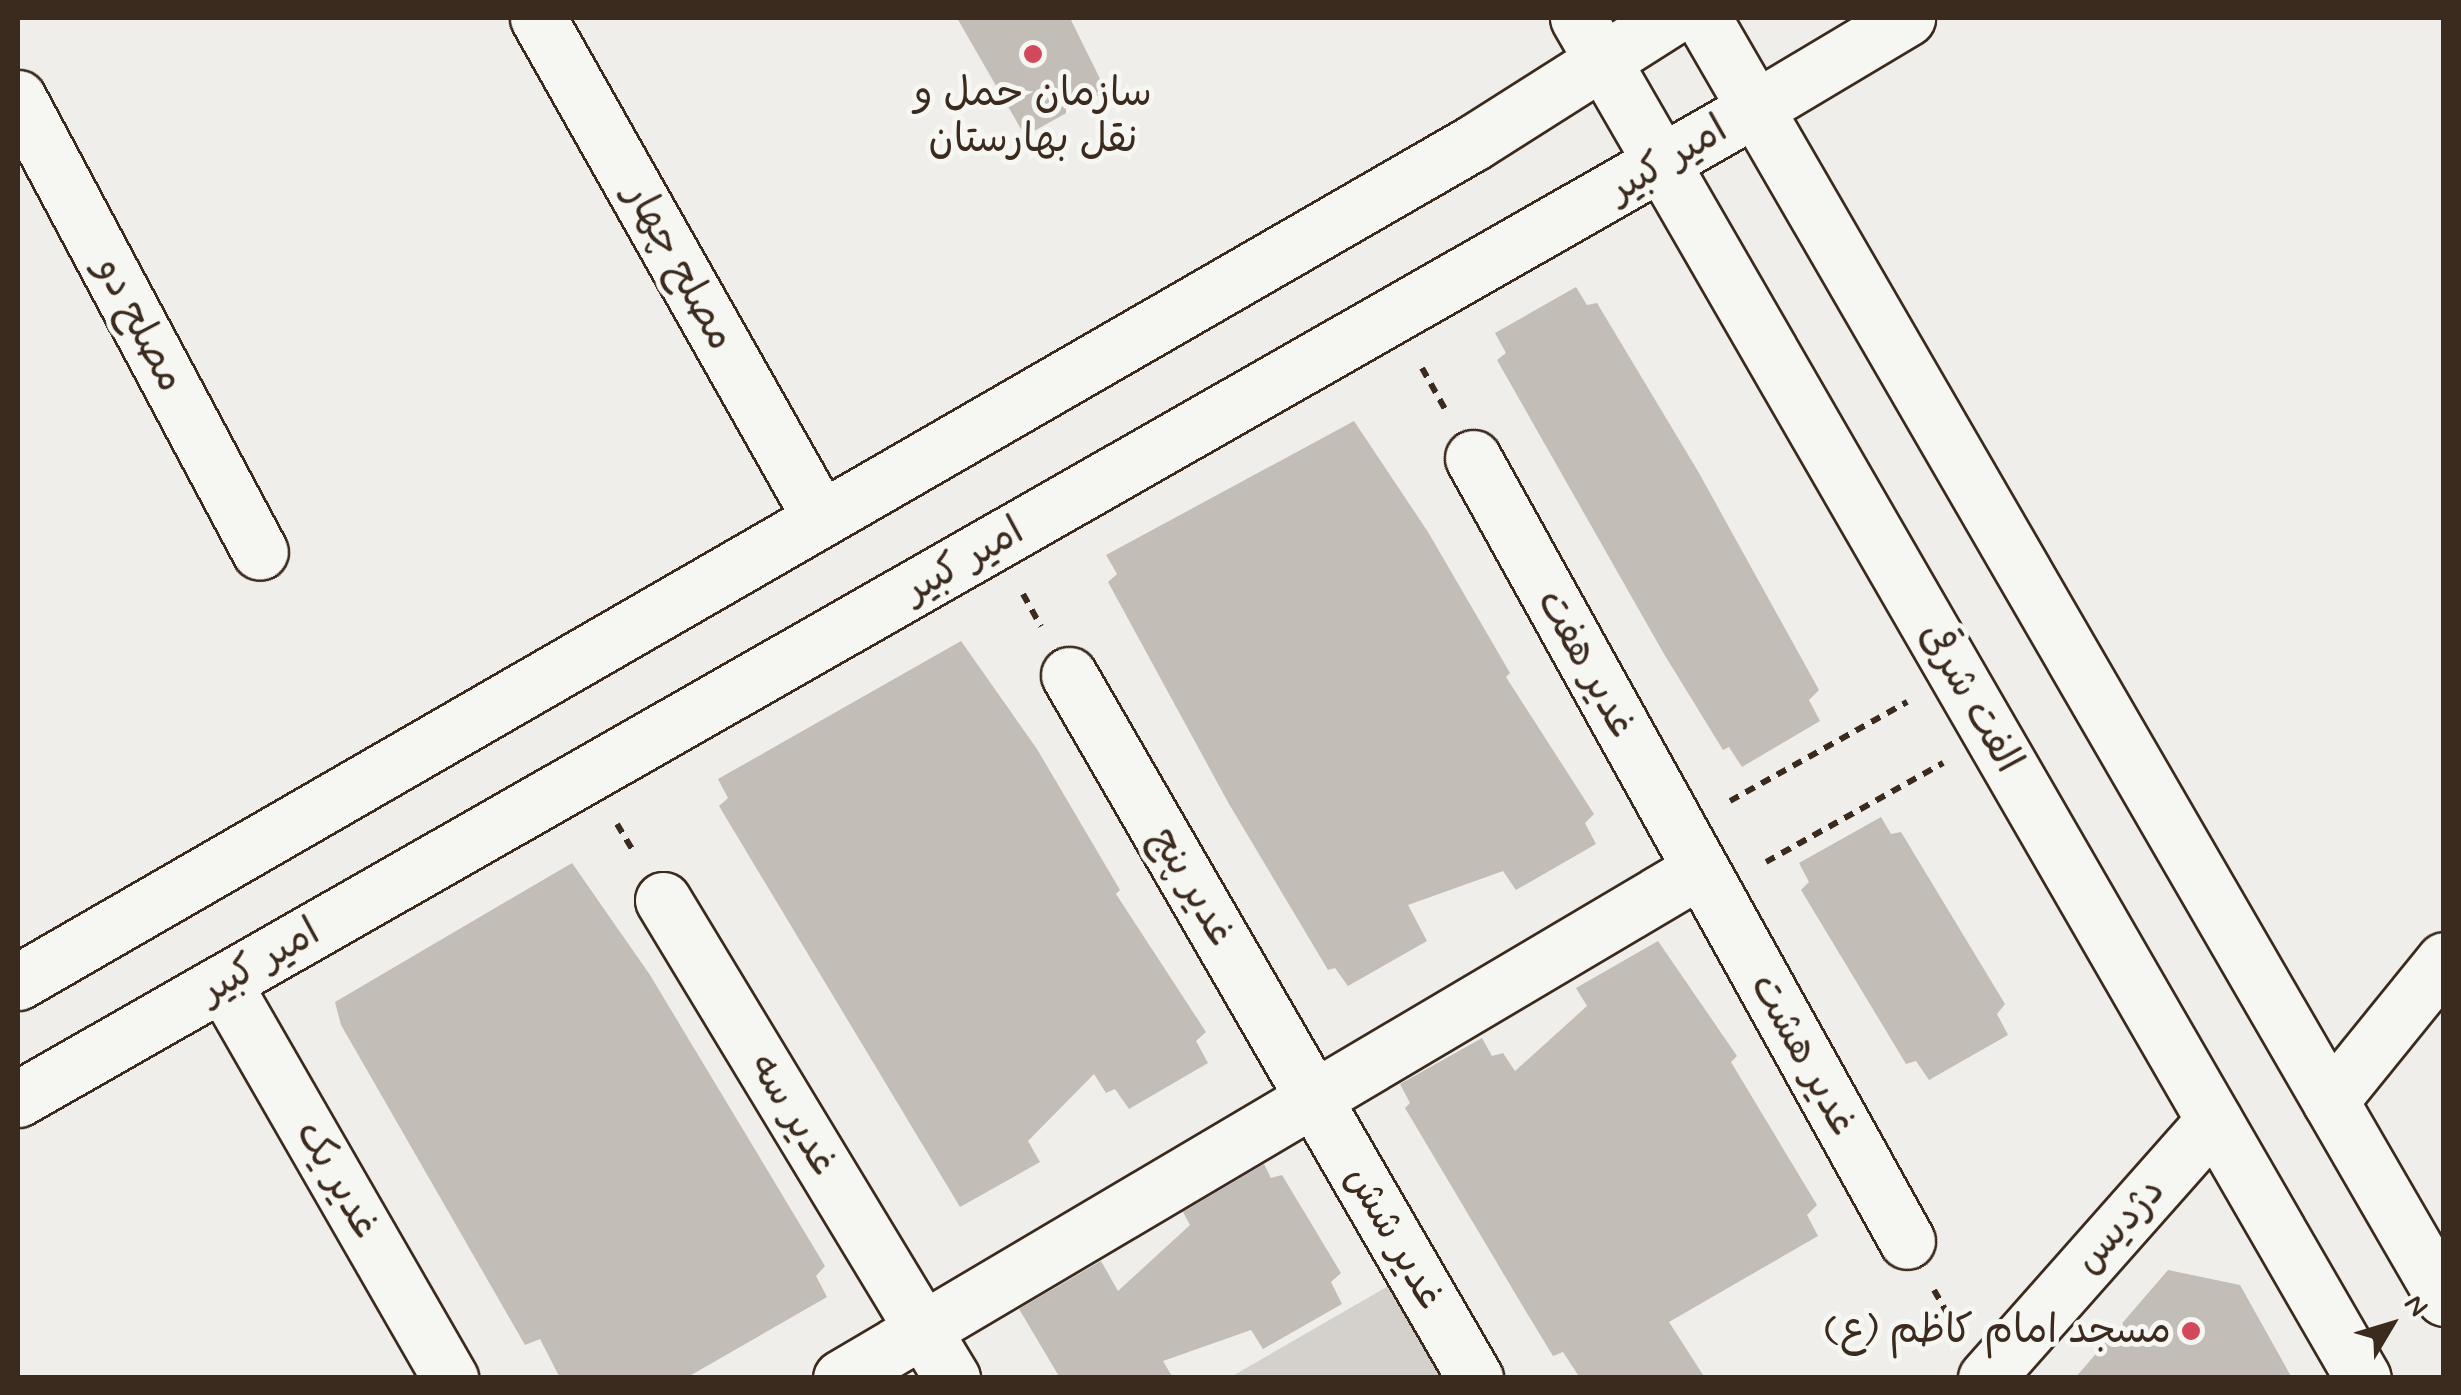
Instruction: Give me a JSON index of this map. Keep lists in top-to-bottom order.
{
  "streets": {
    "main road": [
      "امیر کبیر",
      "مصلح چهار",
      "مصلح دو",
      "غدیر هفت",
      "الفت شرقی",
      "غدیر پنج",
      "غدیر هشت",
      "غدیر سه",
      "غدیر یک",
      "دژدیس",
      "غدیر شش"
    ]
  },
  "crossings": [
    ["امیر کبیر", "الفت شرقی"],
    ["امیر کبیر", "غدیر یک"],
    ["غدیر هفت", "غدیر هشت"],
    ["الفت شرقی", "دژدیس"],
    ["غدیر پنج", "غدیر شش"]
  ],
  "places": ["سازمان حمل و نقل بهارستان", "مسجد امام کاظم (ع)"],
  "north": "top right"
}
